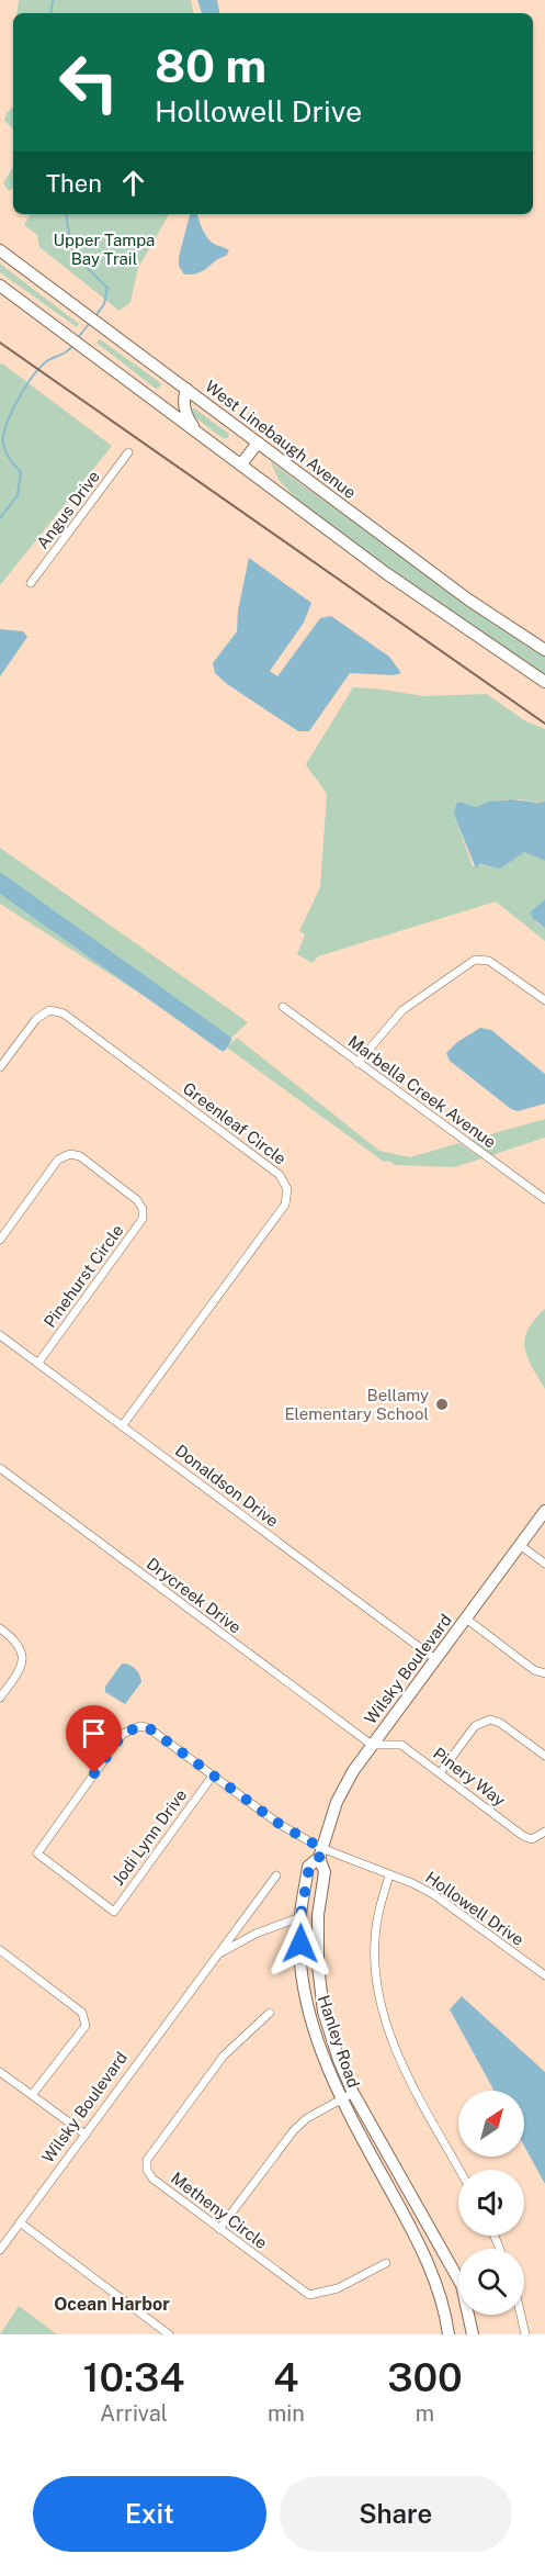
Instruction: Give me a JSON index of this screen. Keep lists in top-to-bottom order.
{
  "streets": {
    "main road": ["West Linebaugh Avenue", "Wilsky Boulevard", "Hanley Road"],
    "street": [
      "Angus Drive",
      "Marbella Creek Avenue",
      "Greenleaf Circle",
      "Pinehurst Circle",
      "Donaldson Drive",
      "Drycreek Drive",
      "Pinery Way",
      "Jodi Lynn Drive",
      "Hollowell Drive",
      "Metheny Circle"
    ]
  },
  "crossings": [
    ["Greenleaf Circle", "Donaldson Drive"],
    ["Pinehurst Circle", "Donaldson Drive"],
    ["Donaldson Drive", "Wilsky Boulevard"],
    ["Drycreek Drive", "Wilsky Boulevard"],
    ["Drycreek Drive", "Pinery Way"],
    ["Wilsky Boulevard", "Pinery Way"],
    ["Wilsky Boulevard", "Hollowell Drive"],
    ["Wilsky Boulevard", "Hanley Road"],
    ["Jodi Lynn Drive", "Hollowell Drive"],
    ["Hollowell Drive", "Hanley Road"]
  ],
  "districts": ["Ocean Harbor"],
  "parks": ["Upper Tampa Bay Trail"],
  "places": ["Bellamy Elementary School"],
  "north": "top right",
  "page": {
    "turn": ["80 m", "Hollowell Drive"],
    "then": "Then",
    "eta": [
      "10:34",
      "Arrival",
      "4",
      "min",
      "300",
      "m"
    ],
    "buttons": ["Exit", "Share"]
  }
}
